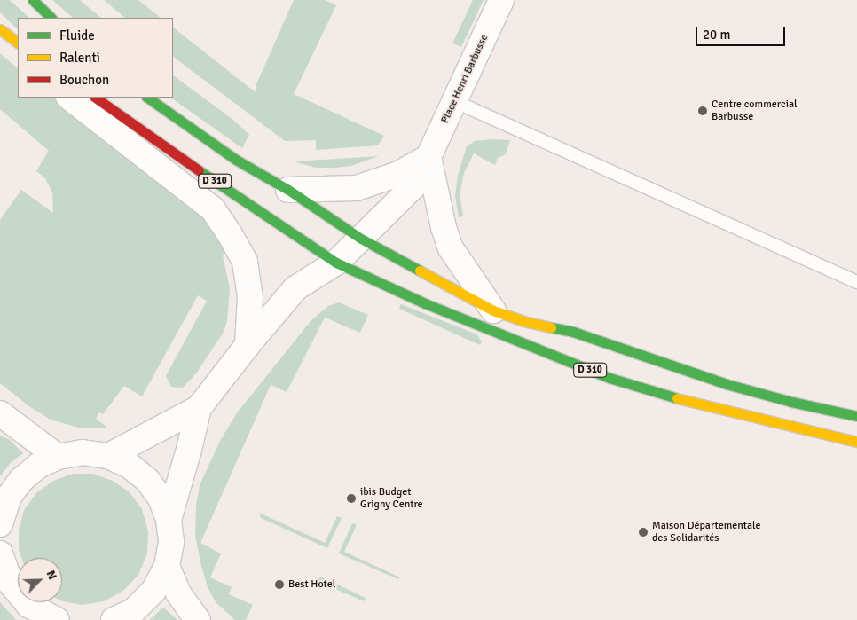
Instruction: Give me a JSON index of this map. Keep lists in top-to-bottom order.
{
  "streets": {
    "main road": ["D 310"],
    "street": ["Place Henri Barbusse"]
  },
  "crossings": [
    ["Place Henri Barbusse", "D 310"]
  ],
  "places": [
    "Centre commercial Barbusse",
    "ibis Budget Grigny Centre",
    "Maison Départementale des Solidarités",
    "Best Hotel"
  ],
  "legend": ["Fluide", "Ralenti", "Bouchon"],
  "scale_bar": "20 m",
  "north": "top right"
}
